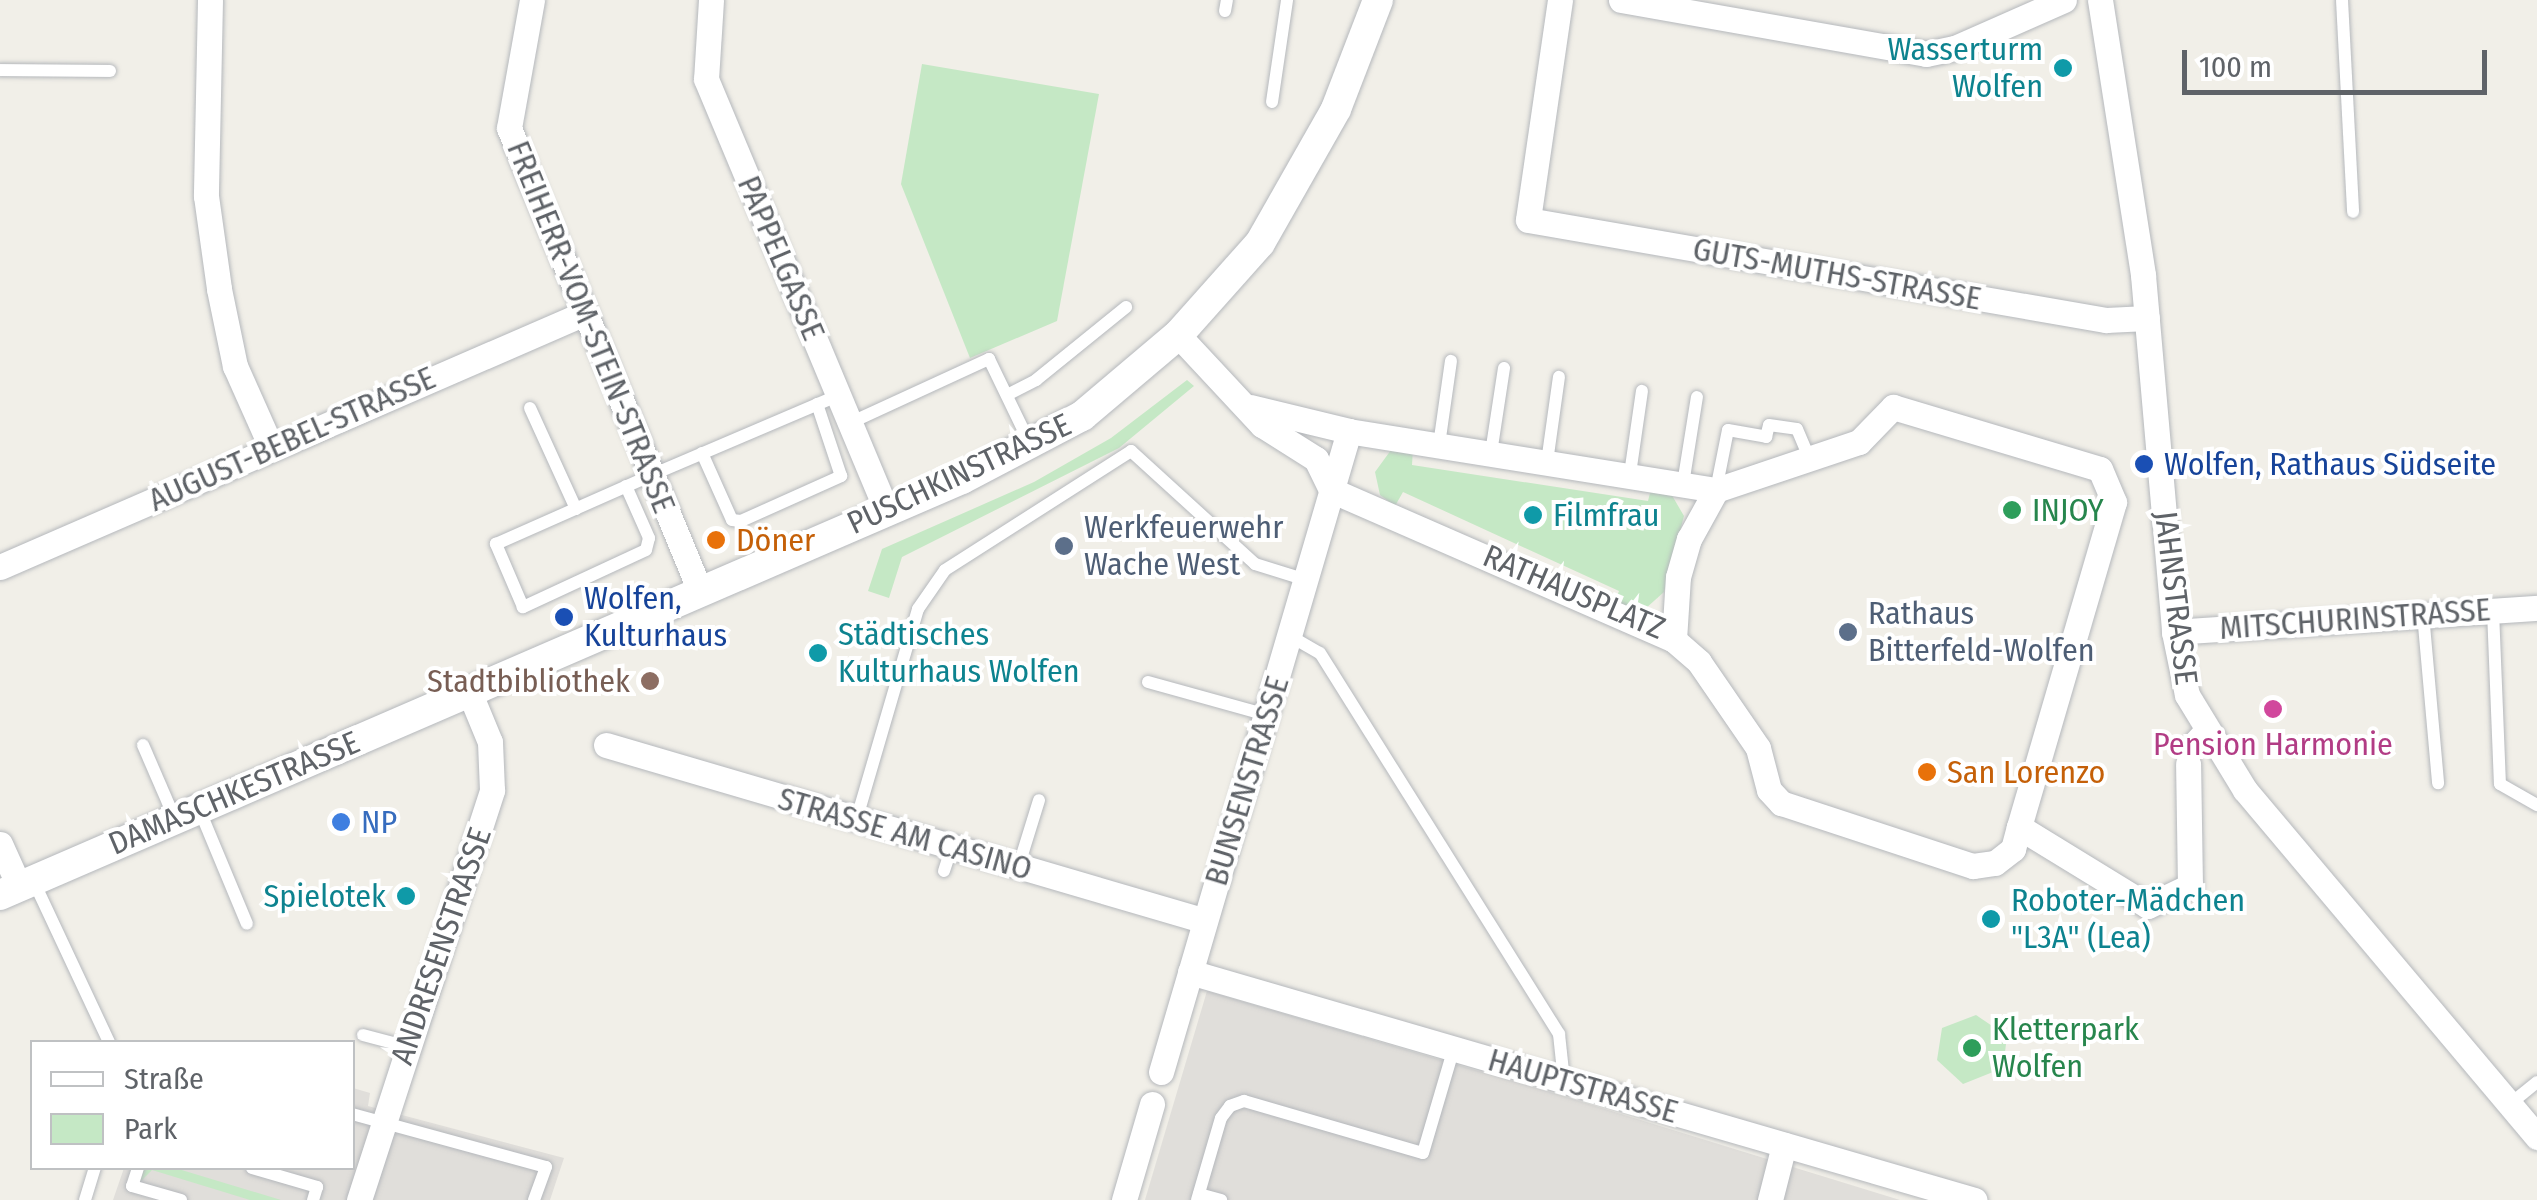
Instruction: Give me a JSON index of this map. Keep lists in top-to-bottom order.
{
  "streets": {
    "street": [
      "PAPPELGASSE",
      "GUTS-MUTHS-STRASSE",
      "FREIHERR-VOM-STEIN-STRASSE",
      "AUGUST-BEBEL-STRASSE",
      "PUSCHKINSTRASSE",
      "RATHAUSPLATZ",
      "JAHNSTRASSE",
      "MITSCHURINSTRASSE",
      "BUNSENSTRASSE",
      "DAMASCHKESTRASSE",
      "STRASSE AM CASINO",
      "ANDRESENSTRASSE",
      "HAUPTSTRASSE"
    ]
  },
  "crossings": [
    ["PAPPELGASSE", "PUSCHKINSTRASSE"],
    ["GUTS-MUTHS-STRASSE", "JAHNSTRASSE"],
    ["FREIHERR-VOM-STEIN-STRASSE", "AUGUST-BEBEL-STRASSE"],
    ["FREIHERR-VOM-STEIN-STRASSE", "PUSCHKINSTRASSE"],
    ["PUSCHKINSTRASSE", "DAMASCHKESTRASSE"],
    ["PUSCHKINSTRASSE", "ANDRESENSTRASSE"],
    ["RATHAUSPLATZ", "BUNSENSTRASSE"],
    ["JAHNSTRASSE", "MITSCHURINSTRASSE"],
    ["BUNSENSTRASSE", "STRASSE AM CASINO"],
    ["BUNSENSTRASSE", "HAUPTSTRASSE"],
    ["DAMASCHKESTRASSE", "ANDRESENSTRASSE"]
  ],
  "places": [
    "Wasserturm Wolfen",
    "Wolfen, Rathaus Südseite",
    "INJOY",
    "Filmfrau",
    "Döner",
    "Werkfeuerwehr Wache West",
    "Wolfen, Kulturhaus",
    "Rathaus Bitterfeld-Wolfen",
    "Städtisches Kulturhaus Wolfen",
    "Stadtbibliothek",
    "Pension Harmonie",
    "San Lorenzo",
    "NP",
    "Spielotek",
    "Roboter-Mädchen \"L3A\" (Lea)",
    "Kletterpark Wolfen"
  ],
  "legend": ["Straße", "Park"],
  "scale_bar": "100 m"
}
